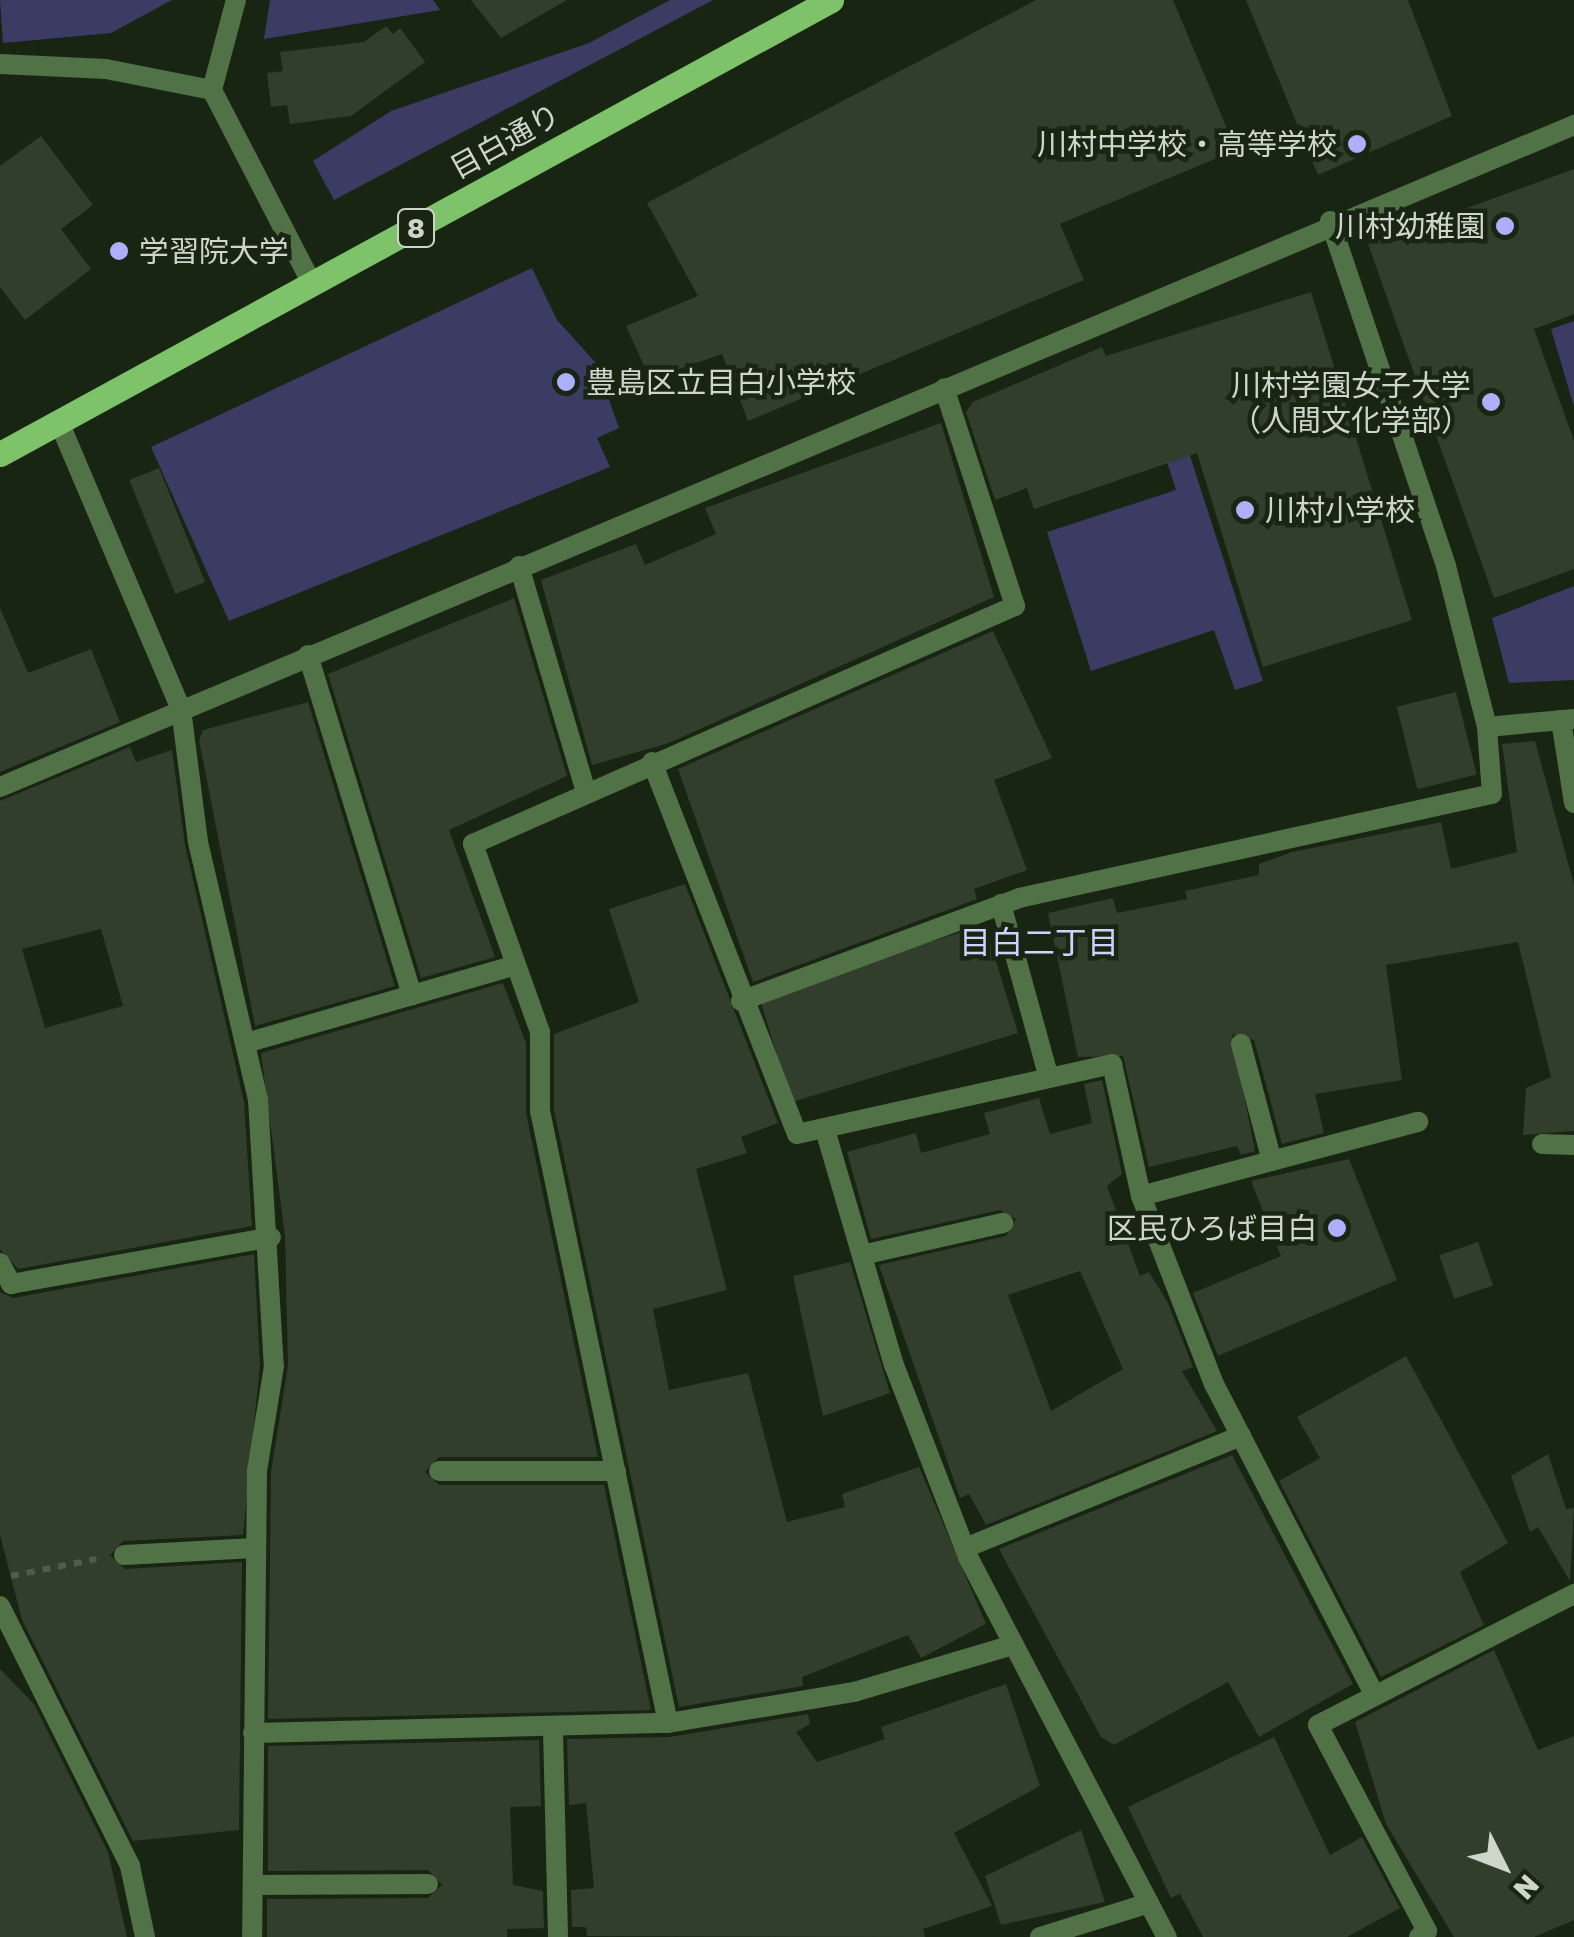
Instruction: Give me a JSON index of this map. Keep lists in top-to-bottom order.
{
  "streets": {
    "main road": ["目白通り", "8"]
  },
  "districts": ["目白二丁目"],
  "places": [
    "川村中学校・高等学校",
    "川村幼稚園",
    "学習院大学",
    "豊島区立目白小学校",
    "川村学園女子大学 （人間文化学部）",
    "川村小学校",
    "区民ひろば目白"
  ],
  "north": "bottom right"
}
